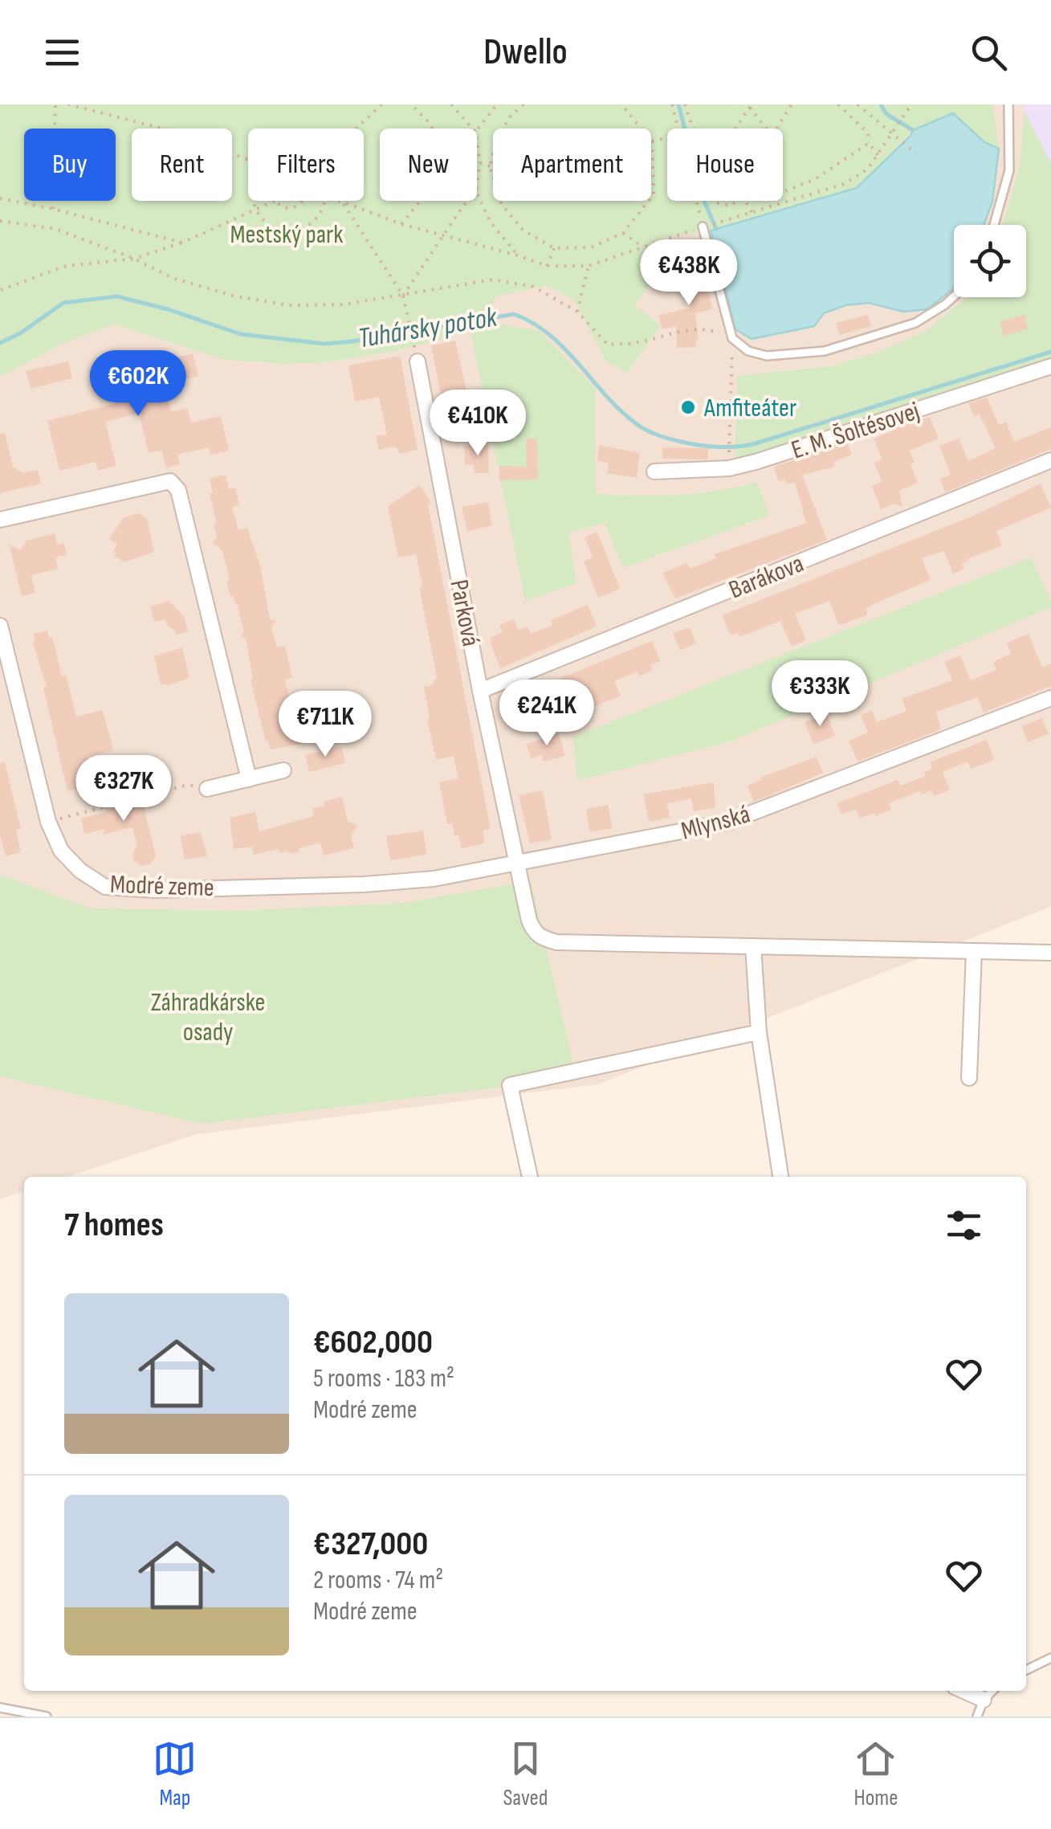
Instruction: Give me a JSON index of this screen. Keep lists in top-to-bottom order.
{
  "streets": {
    "street": [
      "E. M. Šoltésovej",
      "Barákova",
      "Parková",
      "Mlynská",
      "Modré zeme"
    ]
  },
  "crossings": [
    ["Barákova", "Parková"],
    ["Parková", "Mlynská"],
    ["Mlynská", "Modré zeme"]
  ],
  "water": ["Tuhársky potok"],
  "parks": ["Mestský park", "Záhradkárske osady"],
  "places": ["Amfiteáter"],
  "page": {
    "header": "Dwello",
    "chip": [
      "Buy",
      "Rent",
      "Filters",
      "New",
      "Apartment",
      "House"
    ],
    "price": [
      "€438K",
      "€602K",
      "€410K",
      "€333K",
      "€241K",
      "€711K",
      "€327K"
    ],
    "heading": "7 homes",
    "list": [
      {
        "name": "€602,000",
        "note": "5 rooms · 183 m² · Modré zeme"
      },
      {
        "name": "€327,000",
        "note": "2 rooms · 74 m² · Modré zeme"
      }
    ],
    "tabs": ["Map", "Saved", "Home"]
  }
}
